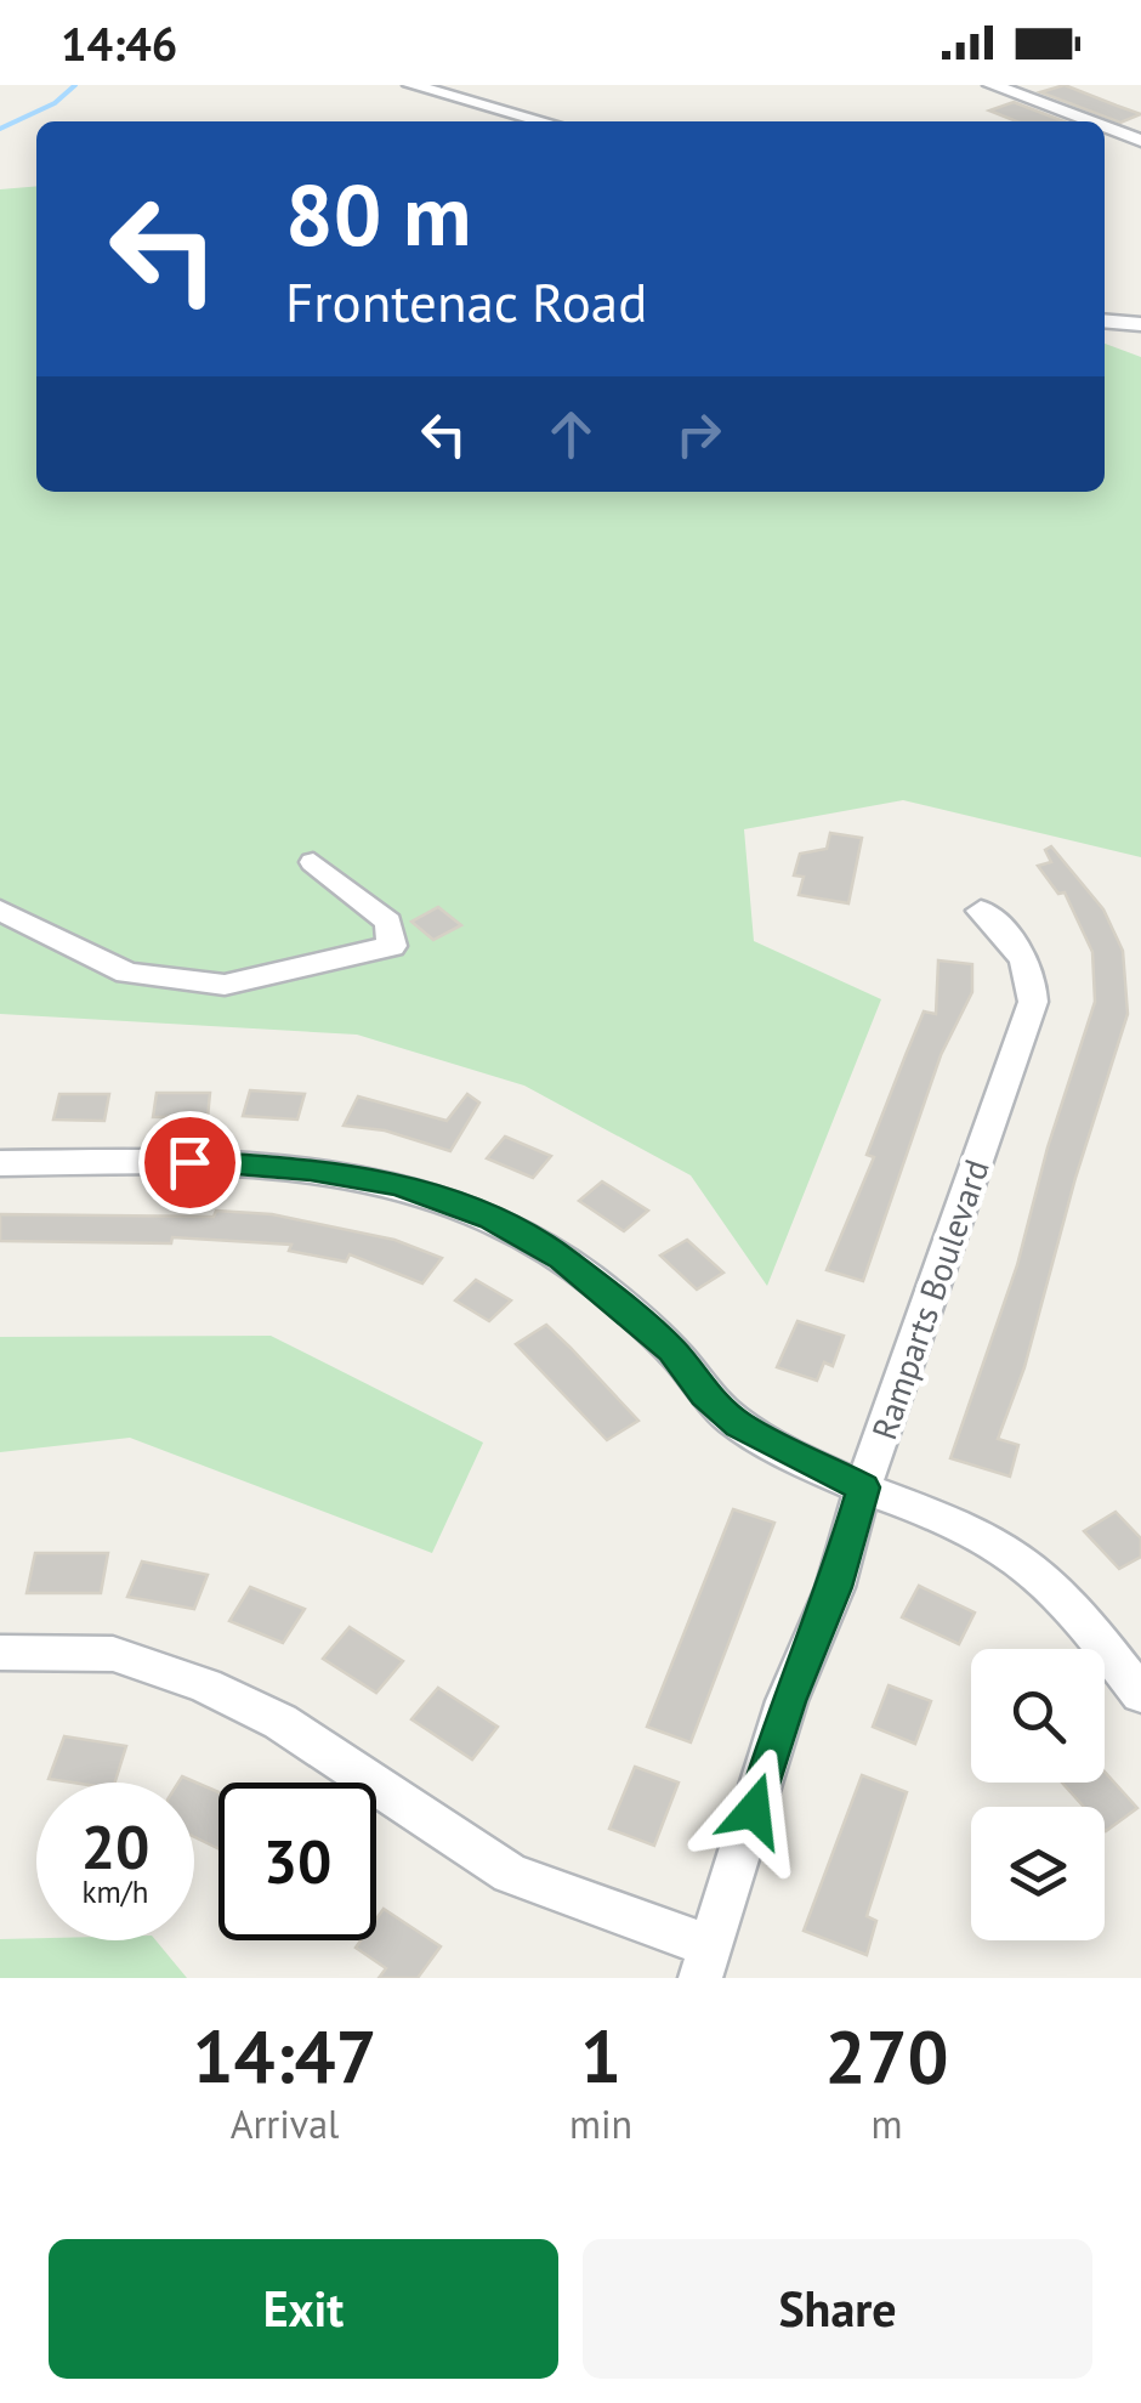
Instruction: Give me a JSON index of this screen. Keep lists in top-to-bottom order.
{
  "streets": {
    "street": ["Ramparts Boulevard"]
  },
  "page": {
    "status": "14:46",
    "turn": ["80 m", "Frontenac Road"],
    "speed": "20 km/h",
    "limit": "30",
    "eta": [
      "14:47",
      "Arrival",
      "1",
      "min",
      "270",
      "m"
    ],
    "buttons": ["Exit", "Share"]
  }
}
